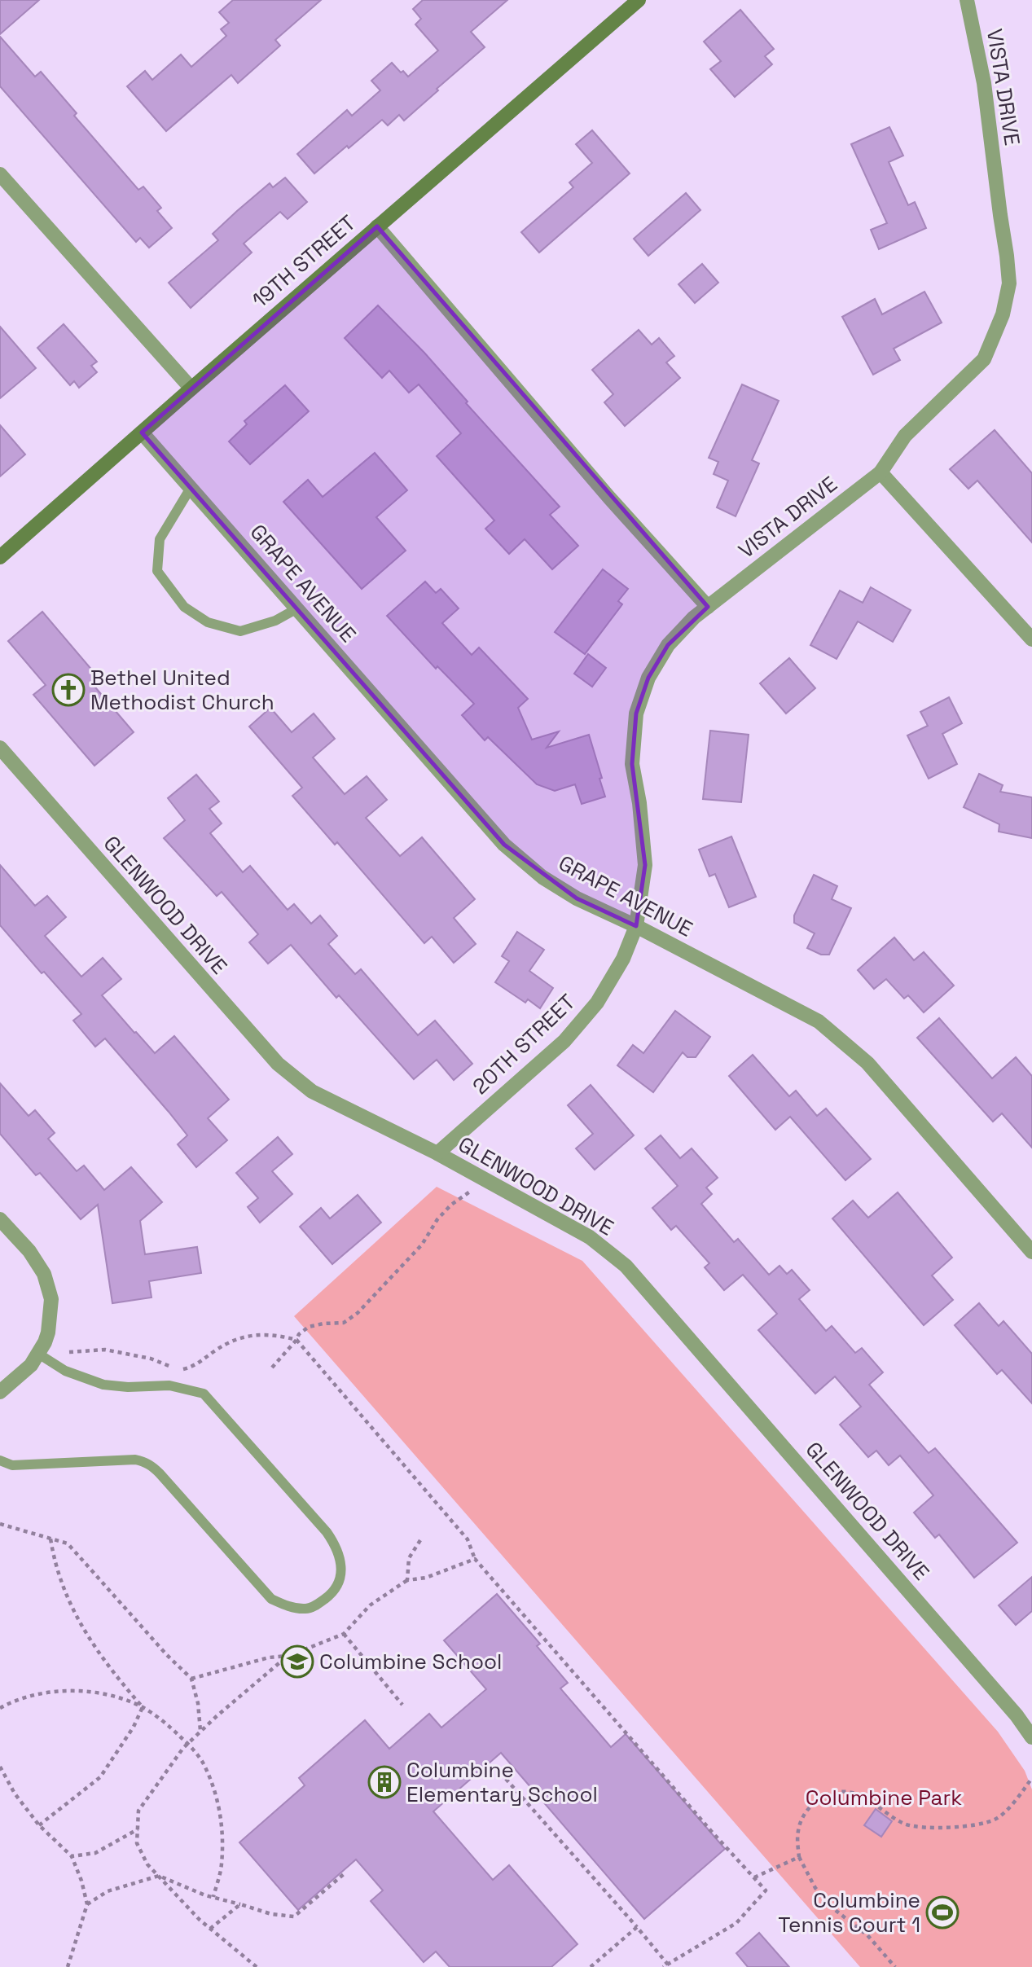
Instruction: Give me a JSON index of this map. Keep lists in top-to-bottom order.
{
  "streets": {
    "street": [
      "VISTA DRIVE",
      "19TH STREET",
      "GRAPE AVENUE",
      "GLENWOOD DRIVE",
      "20TH STREET"
    ]
  },
  "crossings": [
    ["VISTA DRIVE", "20TH STREET"],
    ["19TH STREET", "GRAPE AVENUE"],
    ["GRAPE AVENUE", "20TH STREET"],
    ["GLENWOOD DRIVE", "20TH STREET"]
  ],
  "parks": ["Columbine Park"],
  "places": {
    "church": ["Bethel United Methodist Church"],
    "school or university": ["Columbine School"],
    "building": ["Columbine Elementary School"],
    "sports": ["Columbine Tennis Court 1"]
  }
}
